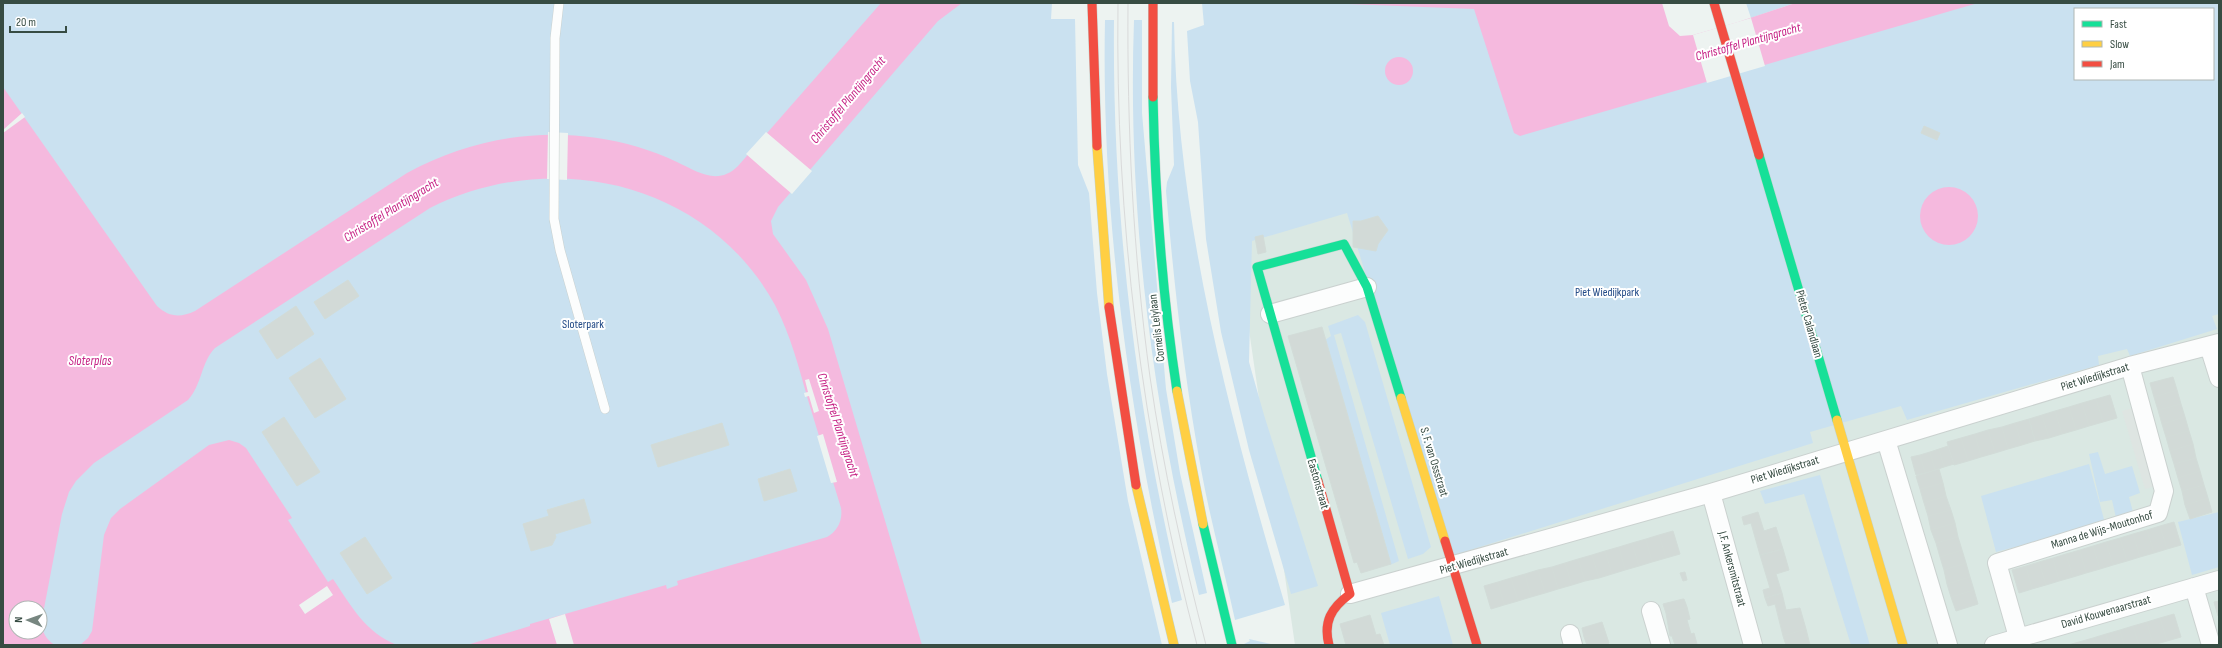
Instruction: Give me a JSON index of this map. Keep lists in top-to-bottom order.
{
  "streets": {
    "street": [
      "Pieter Calandlaan",
      "Cornelis Lelylaan",
      "Piet Wiedijkstraat",
      "S. F. van Ossstraat",
      "Eastonstraat",
      "Manna de Wijs-Moutonhof",
      "J.F. Ankersmitstraat",
      "David Kouwenaarstraat"
    ]
  },
  "crossings": [
    ["Pieter Calandlaan", "Piet Wiedijkstraat"],
    ["Piet Wiedijkstraat", "S. F. van Ossstraat"],
    ["Piet Wiedijkstraat", "Eastonstraat"],
    ["Piet Wiedijkstraat", "Manna de Wijs-Moutonhof"],
    ["Piet Wiedijkstraat", "J.F. Ankersmitstraat"],
    ["S. F. van Ossstraat", "Eastonstraat"],
    ["Manna de Wijs-Moutonhof", "David Kouwenaarstraat"]
  ],
  "water": ["Christoffel Plantijngracht", "Sloterplas"],
  "parks": ["Piet Wiedijkpark", "Sloterpark"],
  "legend": ["Fast", "Slow", "Jam"],
  "scale_bar": "20 m",
  "north": "left"
}
